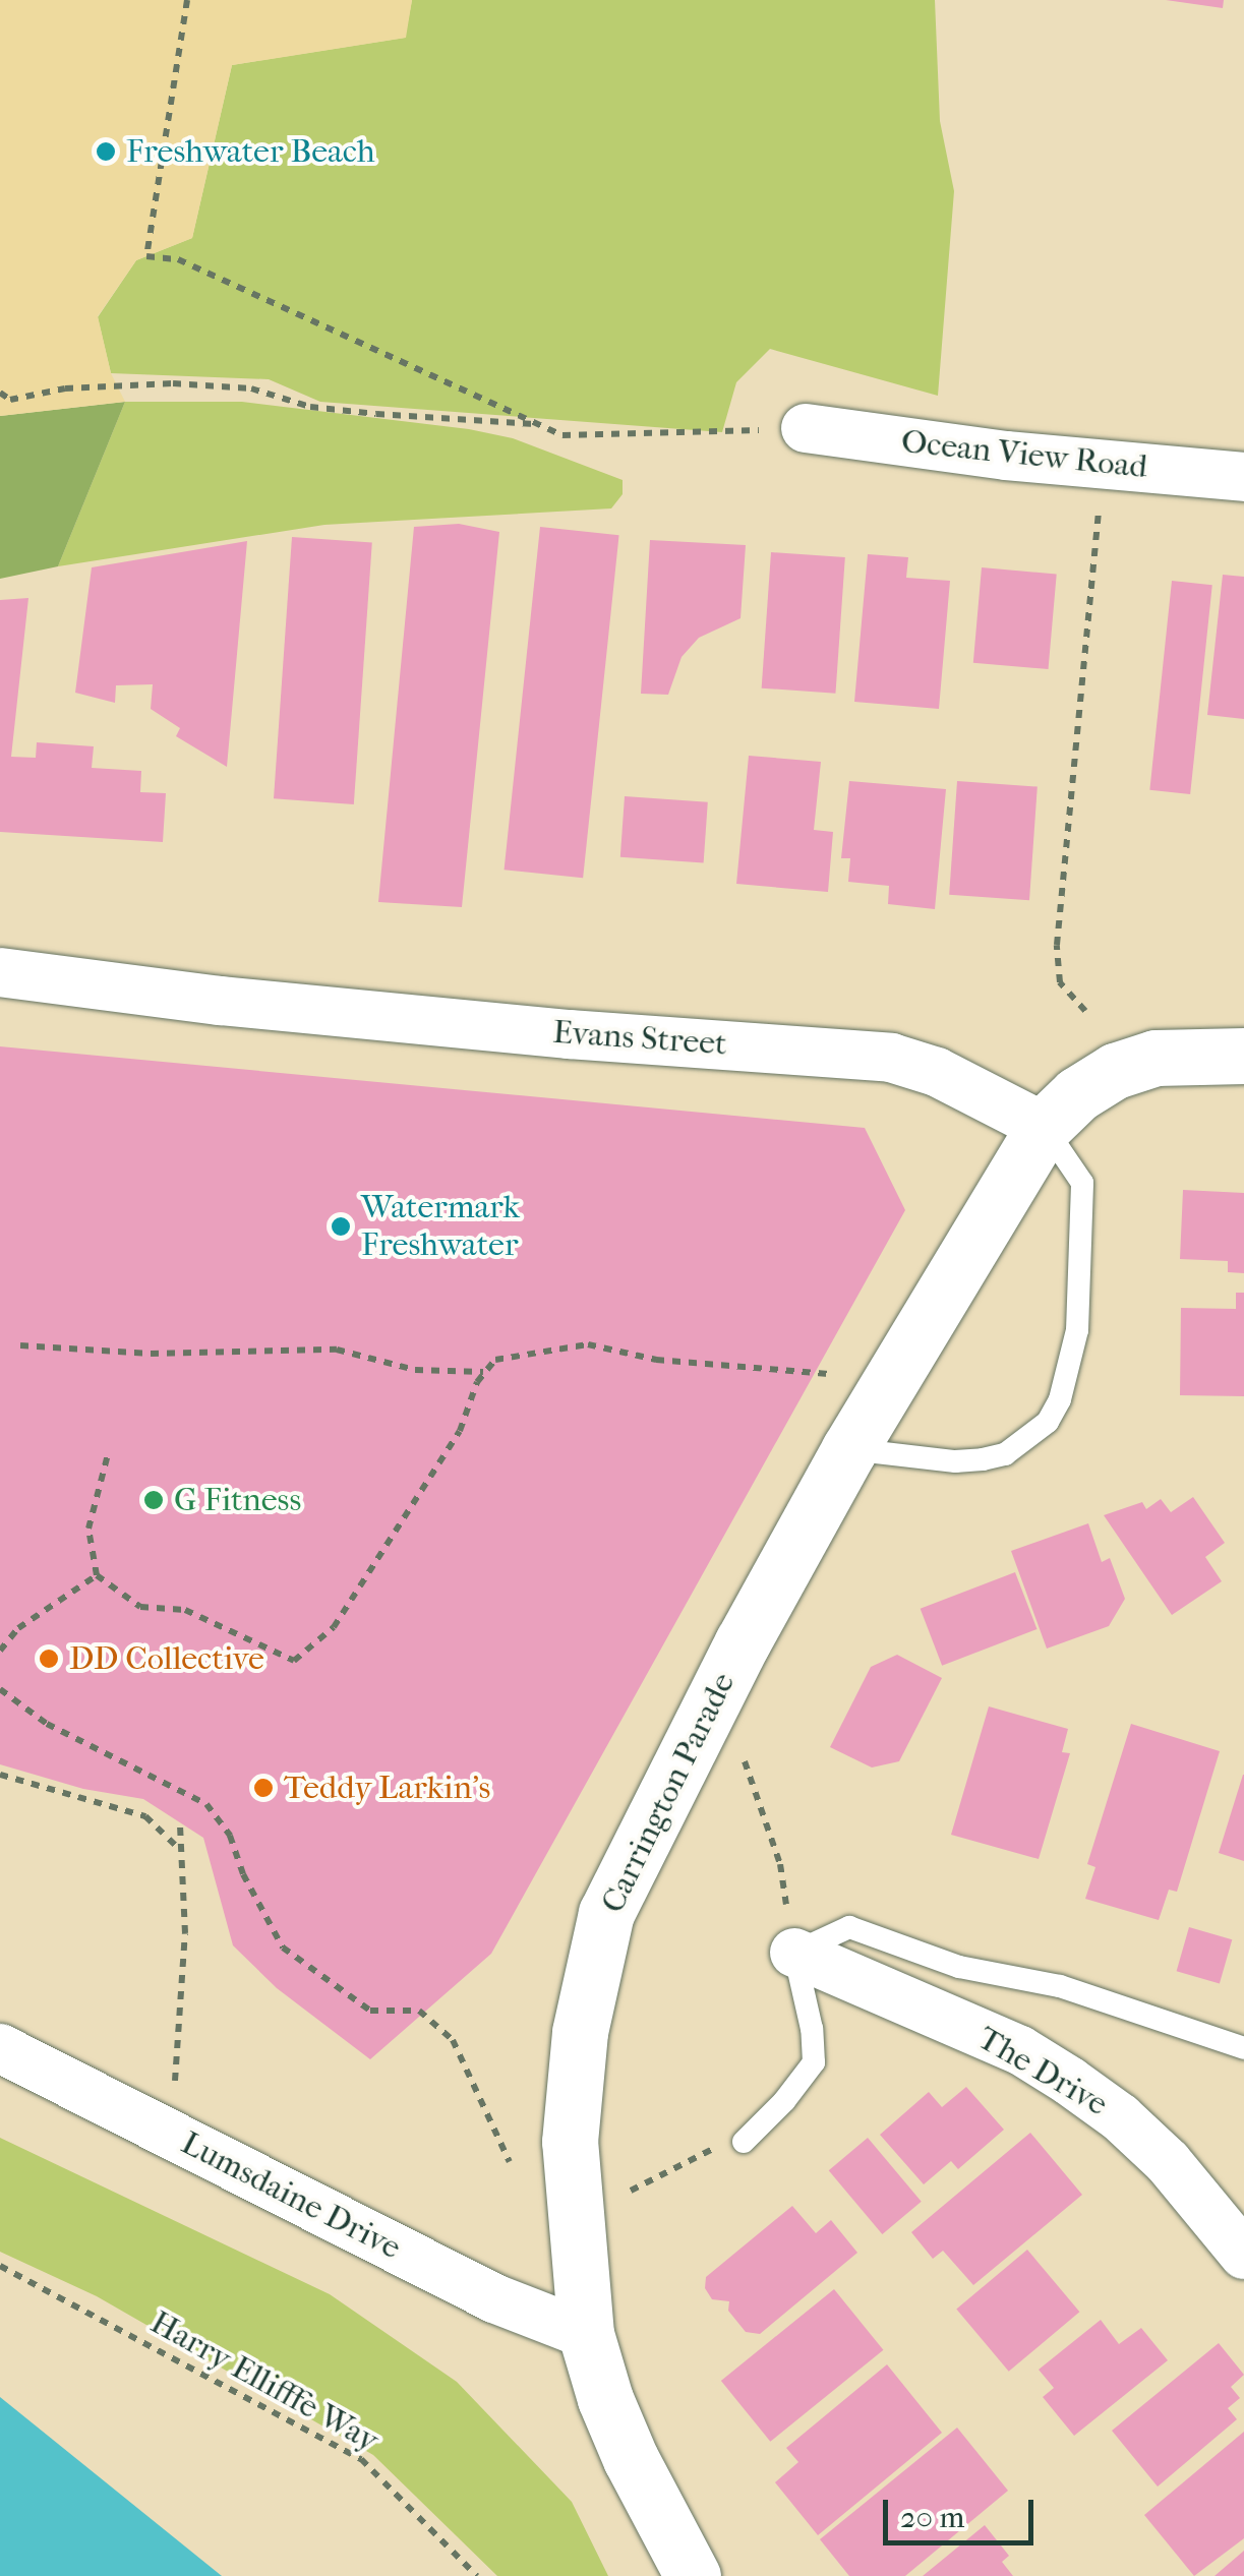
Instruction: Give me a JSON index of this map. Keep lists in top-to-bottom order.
{
  "streets": {
    "street": [
      "Ocean View Road",
      "Evans Street",
      "Carrington Parade",
      "The Drive",
      "Lumsdaine Drive"
    ],
    "path": ["Harry Ellifffe Way"]
  },
  "crossings": [
    ["Evans Street", "Carrington Parade"],
    ["Carrington Parade", "Lumsdaine Drive"]
  ],
  "places": [
    "Freshwater Beach",
    "Watermark Freshwater",
    "G Fitness",
    "DD Collective",
    "Teddy Larkin's"
  ],
  "scale_bar": "20 m"
}
